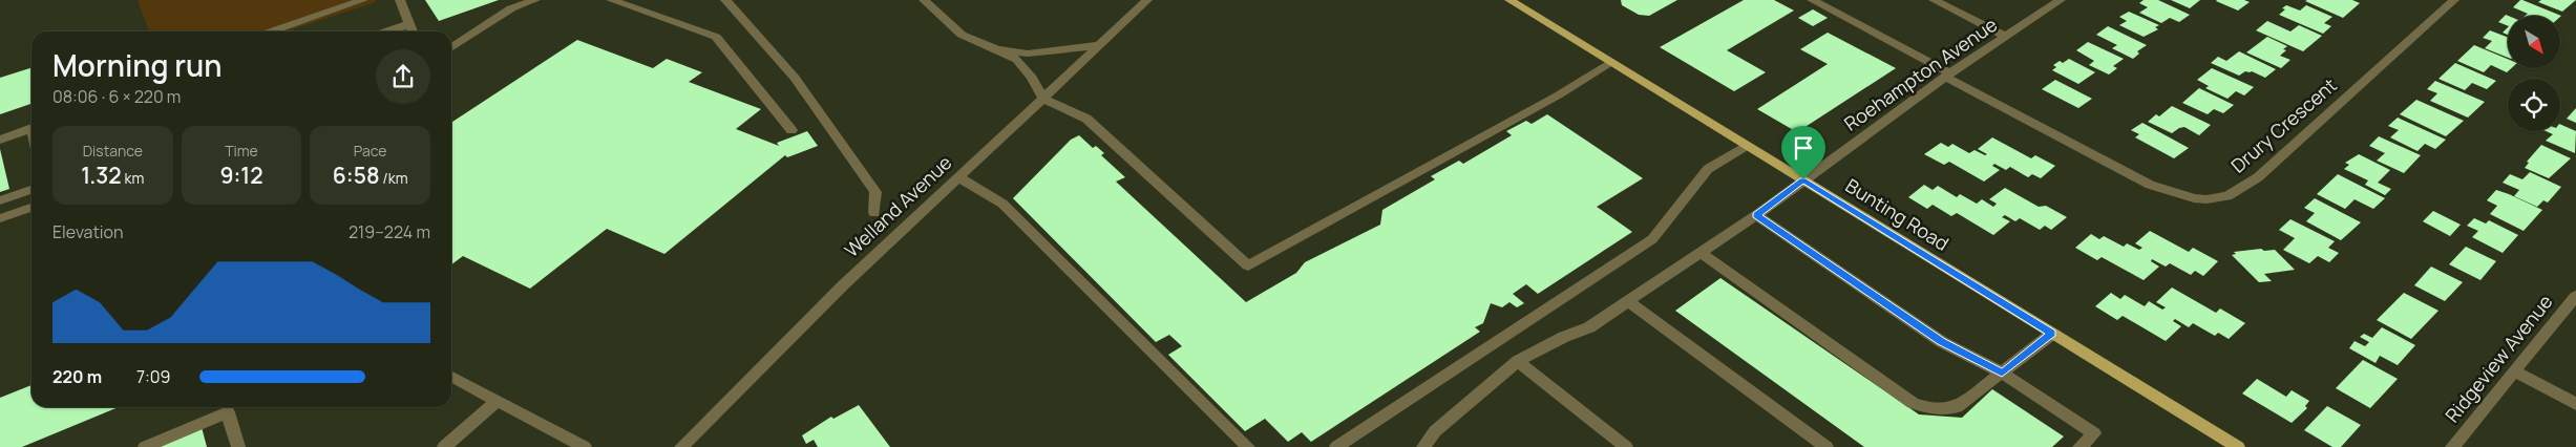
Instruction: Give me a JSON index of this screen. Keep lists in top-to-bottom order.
{
  "streets": {
    "main road": ["Bunting Road"],
    "street": [
      "Roehampton Avenue",
      "Drury Crescent",
      "Welland Avenue",
      "Ridgeview Avenue"
    ]
  },
  "crossings": [
    ["Roehampton Avenue", "Drury Crescent"],
    ["Roehampton Avenue", "Bunting Road"]
  ],
  "north": "bottom right",
  "page": {
    "heading": ["Morning run", "08:06 · 6 × 220 m"],
    "stats": [
      ["Distance", "1.32 km"],
      ["Time", "9:12"],
      ["Pace", "6:58 /km"]
    ],
    "chart": ["Elevation", "219–224 m"],
    "list": [
      {
        "name": "220 m",
        "note": "7:09"
      }
    ]
  }
}
